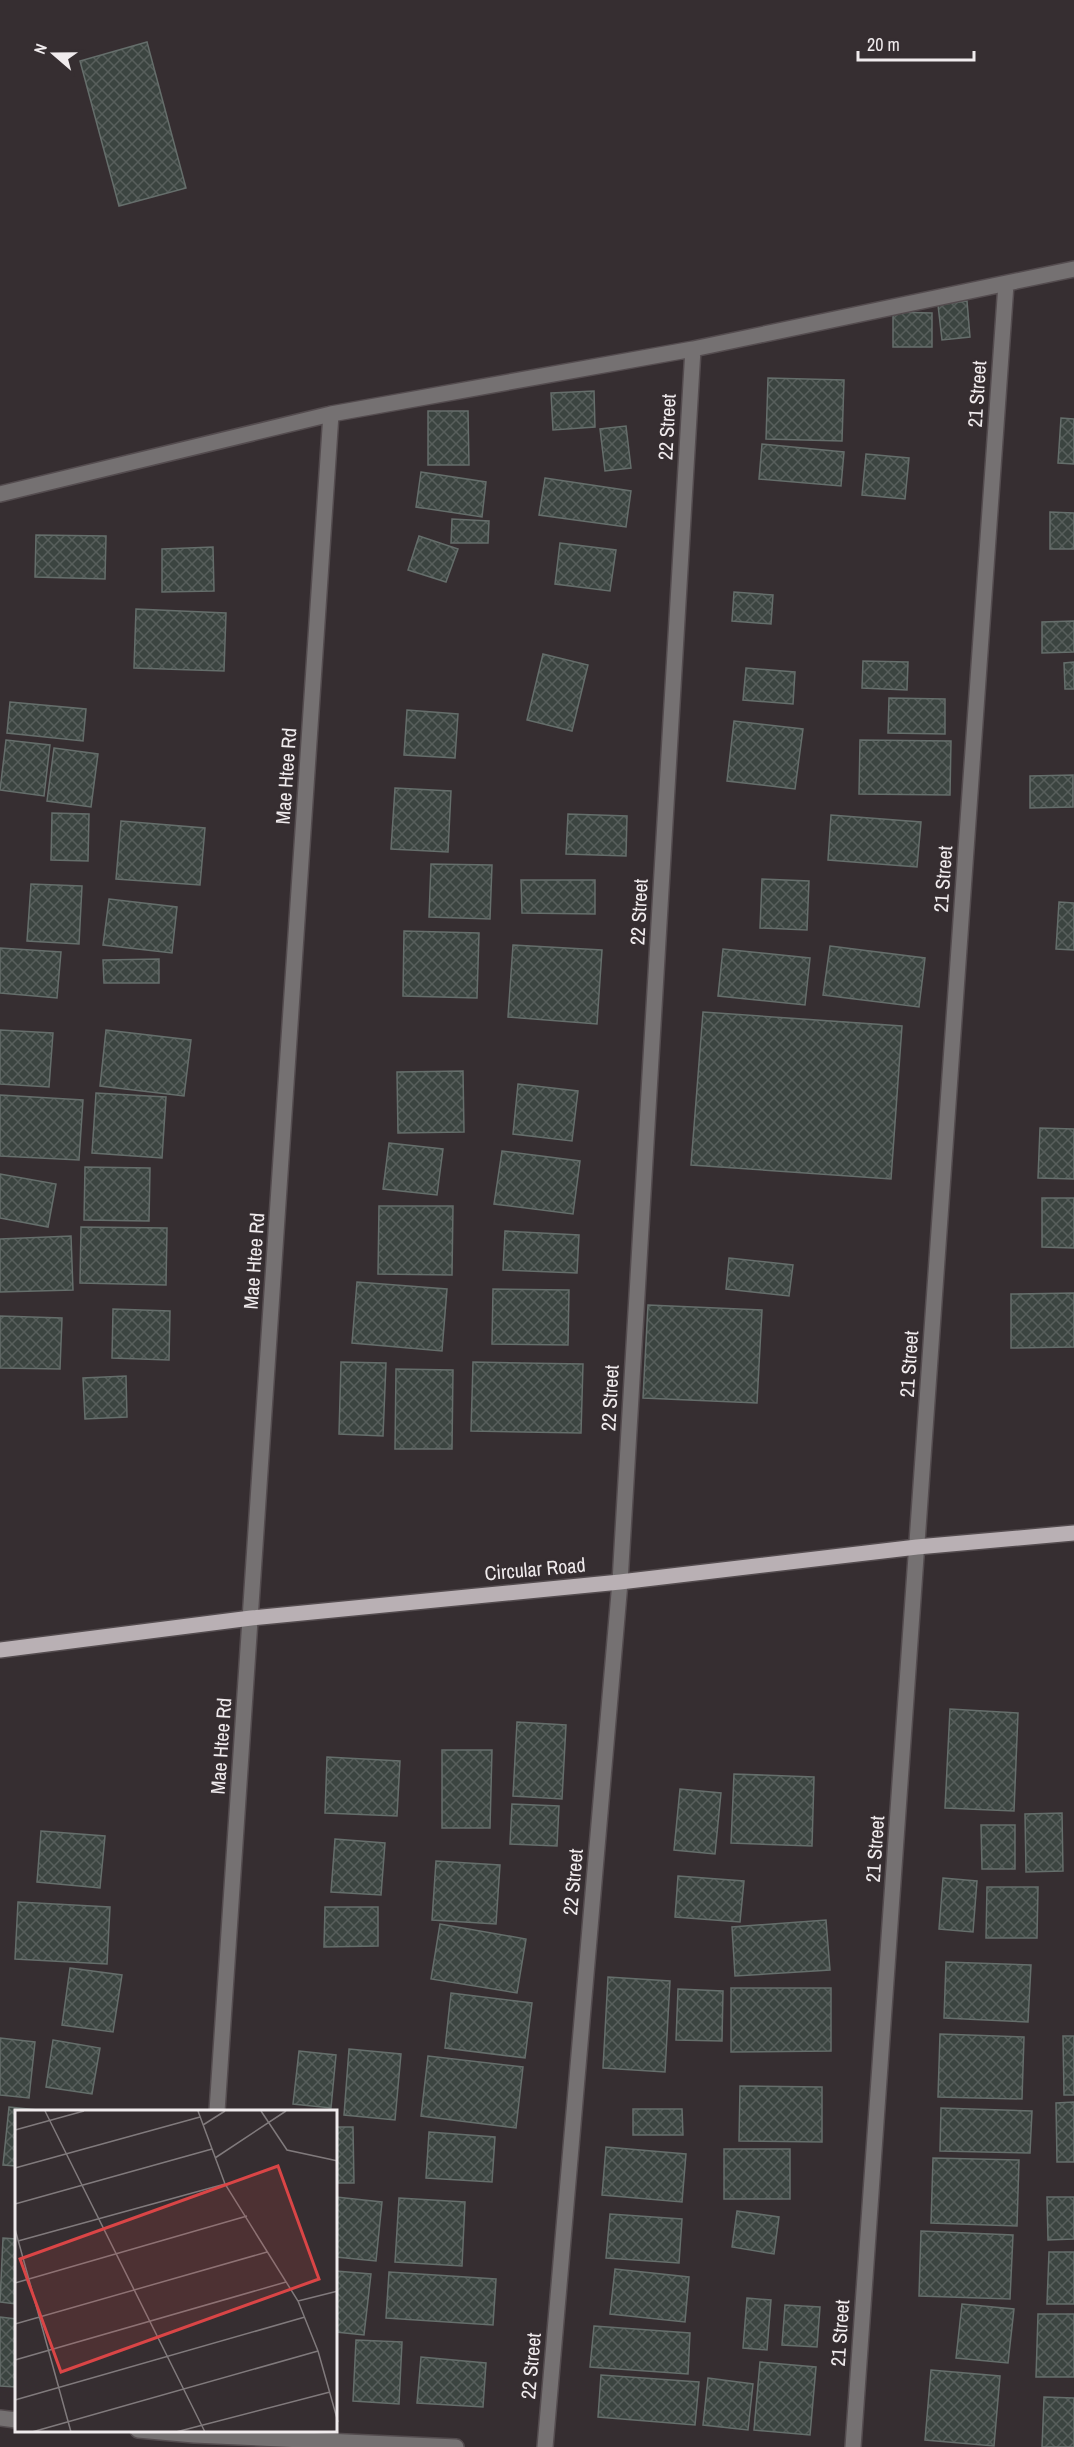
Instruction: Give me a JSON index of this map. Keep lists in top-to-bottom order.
{
  "streets": {
    "main road": ["Circular Road"],
    "street": ["21 Street", "22 Street", "Mae Htee Rd"]
  },
  "crossings": [
    ["21 Street", "Circular Road"],
    ["22 Street", "Circular Road"],
    ["Mae Htee Rd", "Circular Road"]
  ],
  "scale_bar": "20 m",
  "north": "left"
}
